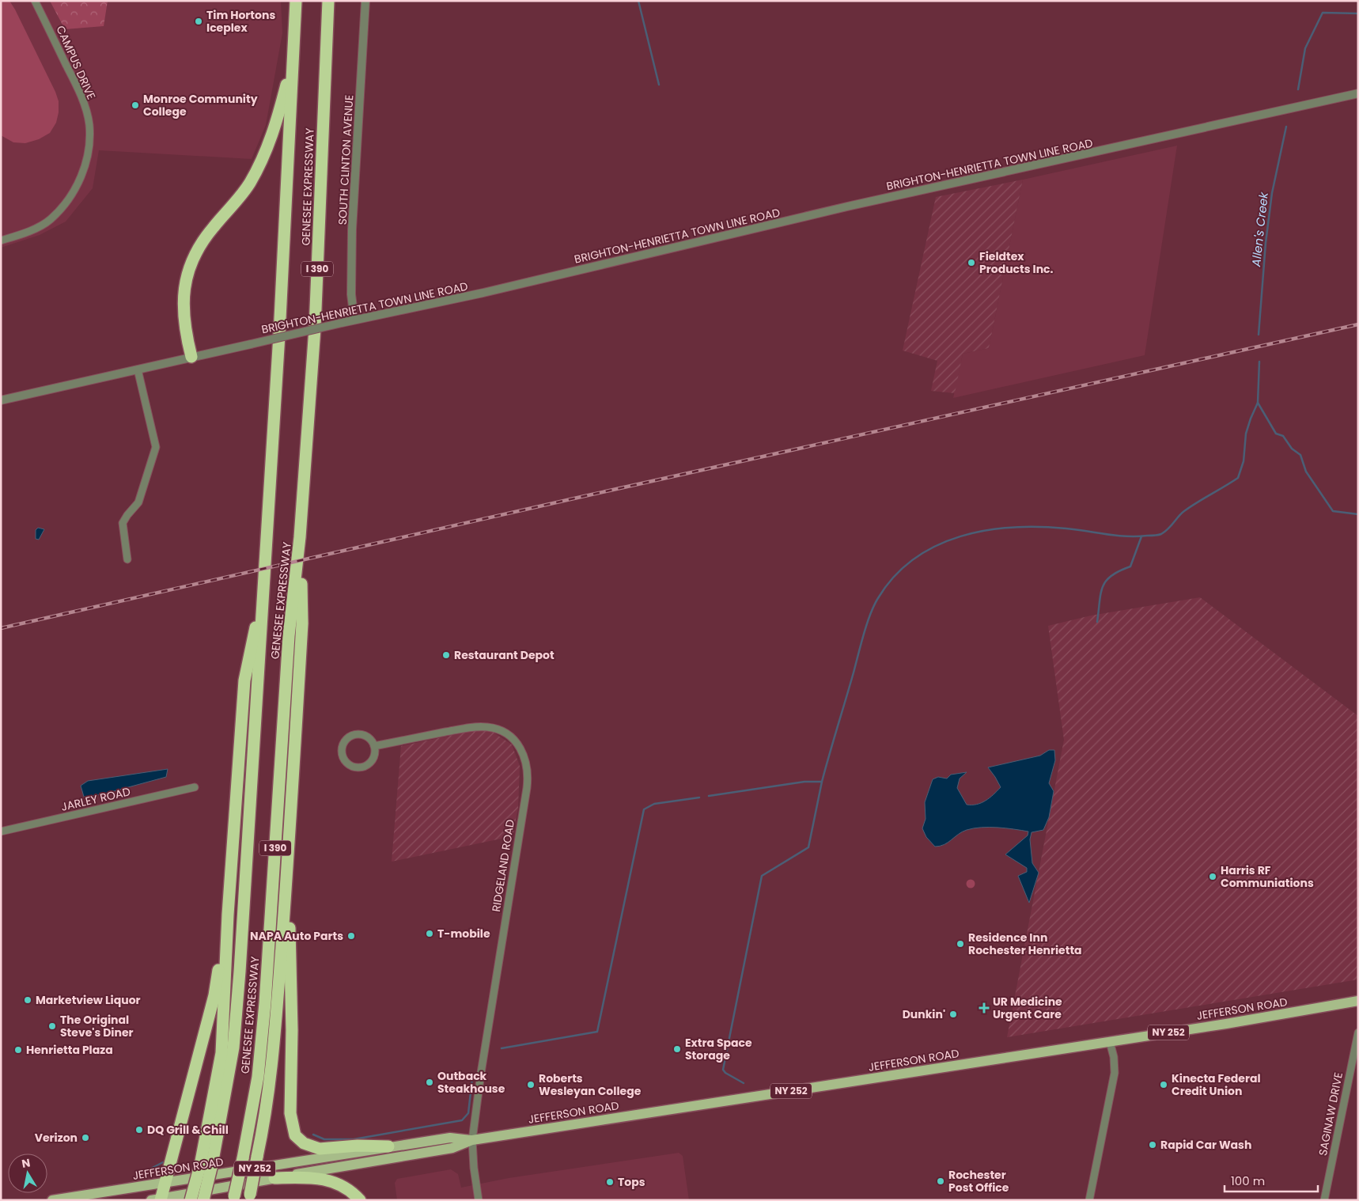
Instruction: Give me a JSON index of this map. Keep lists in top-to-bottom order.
{
  "streets": {
    "highway": ["GENESEE EXPRESSWAY", "I 390"],
    "main road": ["JEFFERSON ROAD", "NY 252"],
    "street": [
      "CAMPUS DRIVE",
      "SOUTH CLINTON AVENUE",
      "BRIGHTON-HENRIETTA TOWN LINE ROAD",
      "JARLEY ROAD",
      "RIDGELAND ROAD",
      "SAGINAW DRIVE"
    ]
  },
  "crossings": [
    ["SOUTH CLINTON AVENUE", "BRIGHTON-HENRIETTA TOWN LINE ROAD"],
    ["RIDGELAND ROAD", "JEFFERSON ROAD"]
  ],
  "water": ["Allen's Creek"],
  "places": {
    "other": [
      "Tim Hortons Iceplex",
      "Monroe Community College",
      "Fieldtex Products Inc.",
      "Restaurant Depot",
      "Harris RF Communiations",
      "T-mobile",
      "NAPA Auto Parts",
      "Residence Inn Rochester Henrietta",
      "Marketview Liquor",
      "Dunkin'",
      "The Original Steve's Diner",
      "Extra Space Storage",
      "Henrietta Plaza",
      "Outback Steakhouse",
      "Roberts Wesleyan College",
      "Kinecta Federal Credit Union",
      "DQ Grill & Chill",
      "Verizon",
      "Rapid Car Wash",
      "Rochester Post Office",
      "Tops"
    ],
    "health": ["UR Medicine Urgent Care"]
  },
  "scale_bar": "100 m",
  "north": "top"
}
